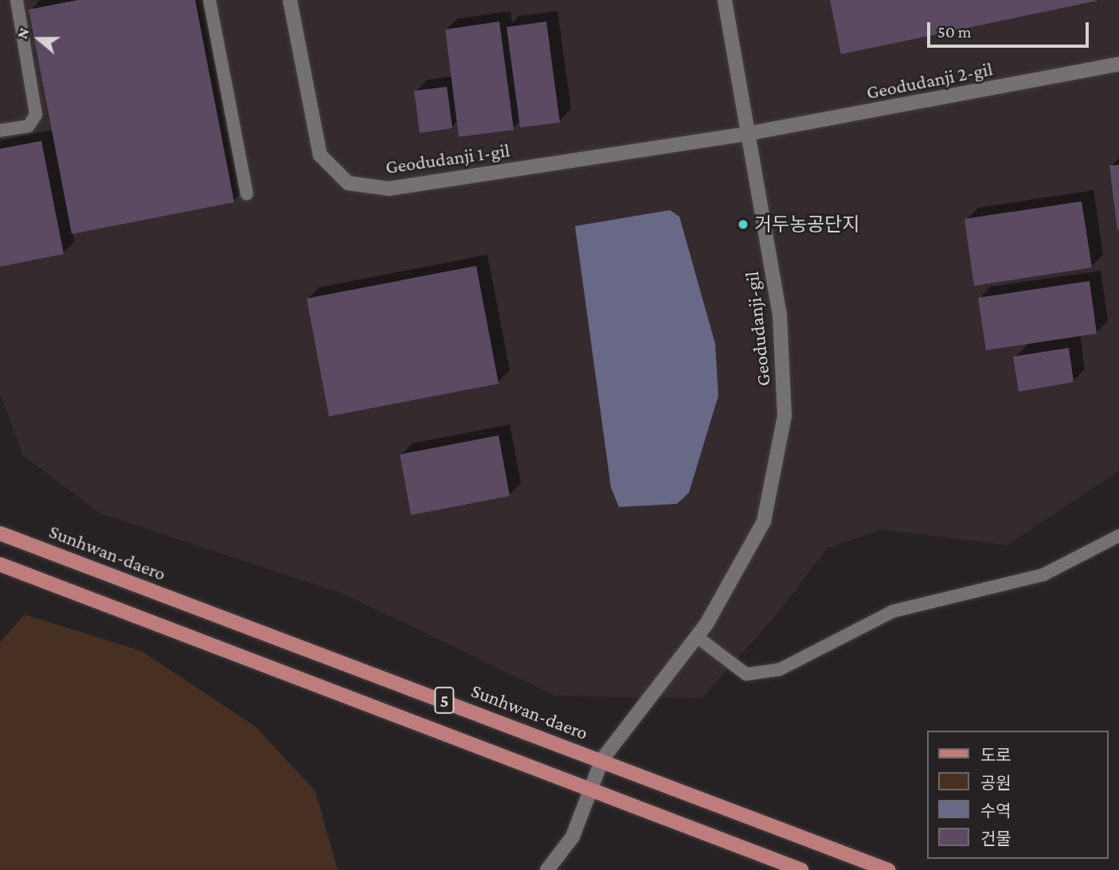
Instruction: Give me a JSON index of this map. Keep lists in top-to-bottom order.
{
  "streets": {
    "main road": ["Sunhwan-daero", "5"],
    "street": ["Geodudanji 2-gil", "Geodudanji 1-gil", "Geodudanji-gil"]
  },
  "crossings": [
    ["Geodudanji 2-gil", "Geodudanji 1-gil"],
    ["Geodudanji 2-gil", "Geodudanji-gil"],
    ["Geodudanji 1-gil", "Geodudanji-gil"],
    ["Geodudanji-gil", "Sunhwan-daero"],
    ["Geodudanji-gil", "5"]
  ],
  "places": ["거두농공단지"],
  "legend": [
    "도로",
    "공원",
    "수역",
    "건물"
  ],
  "scale_bar": "50 m",
  "north": "left"
}
